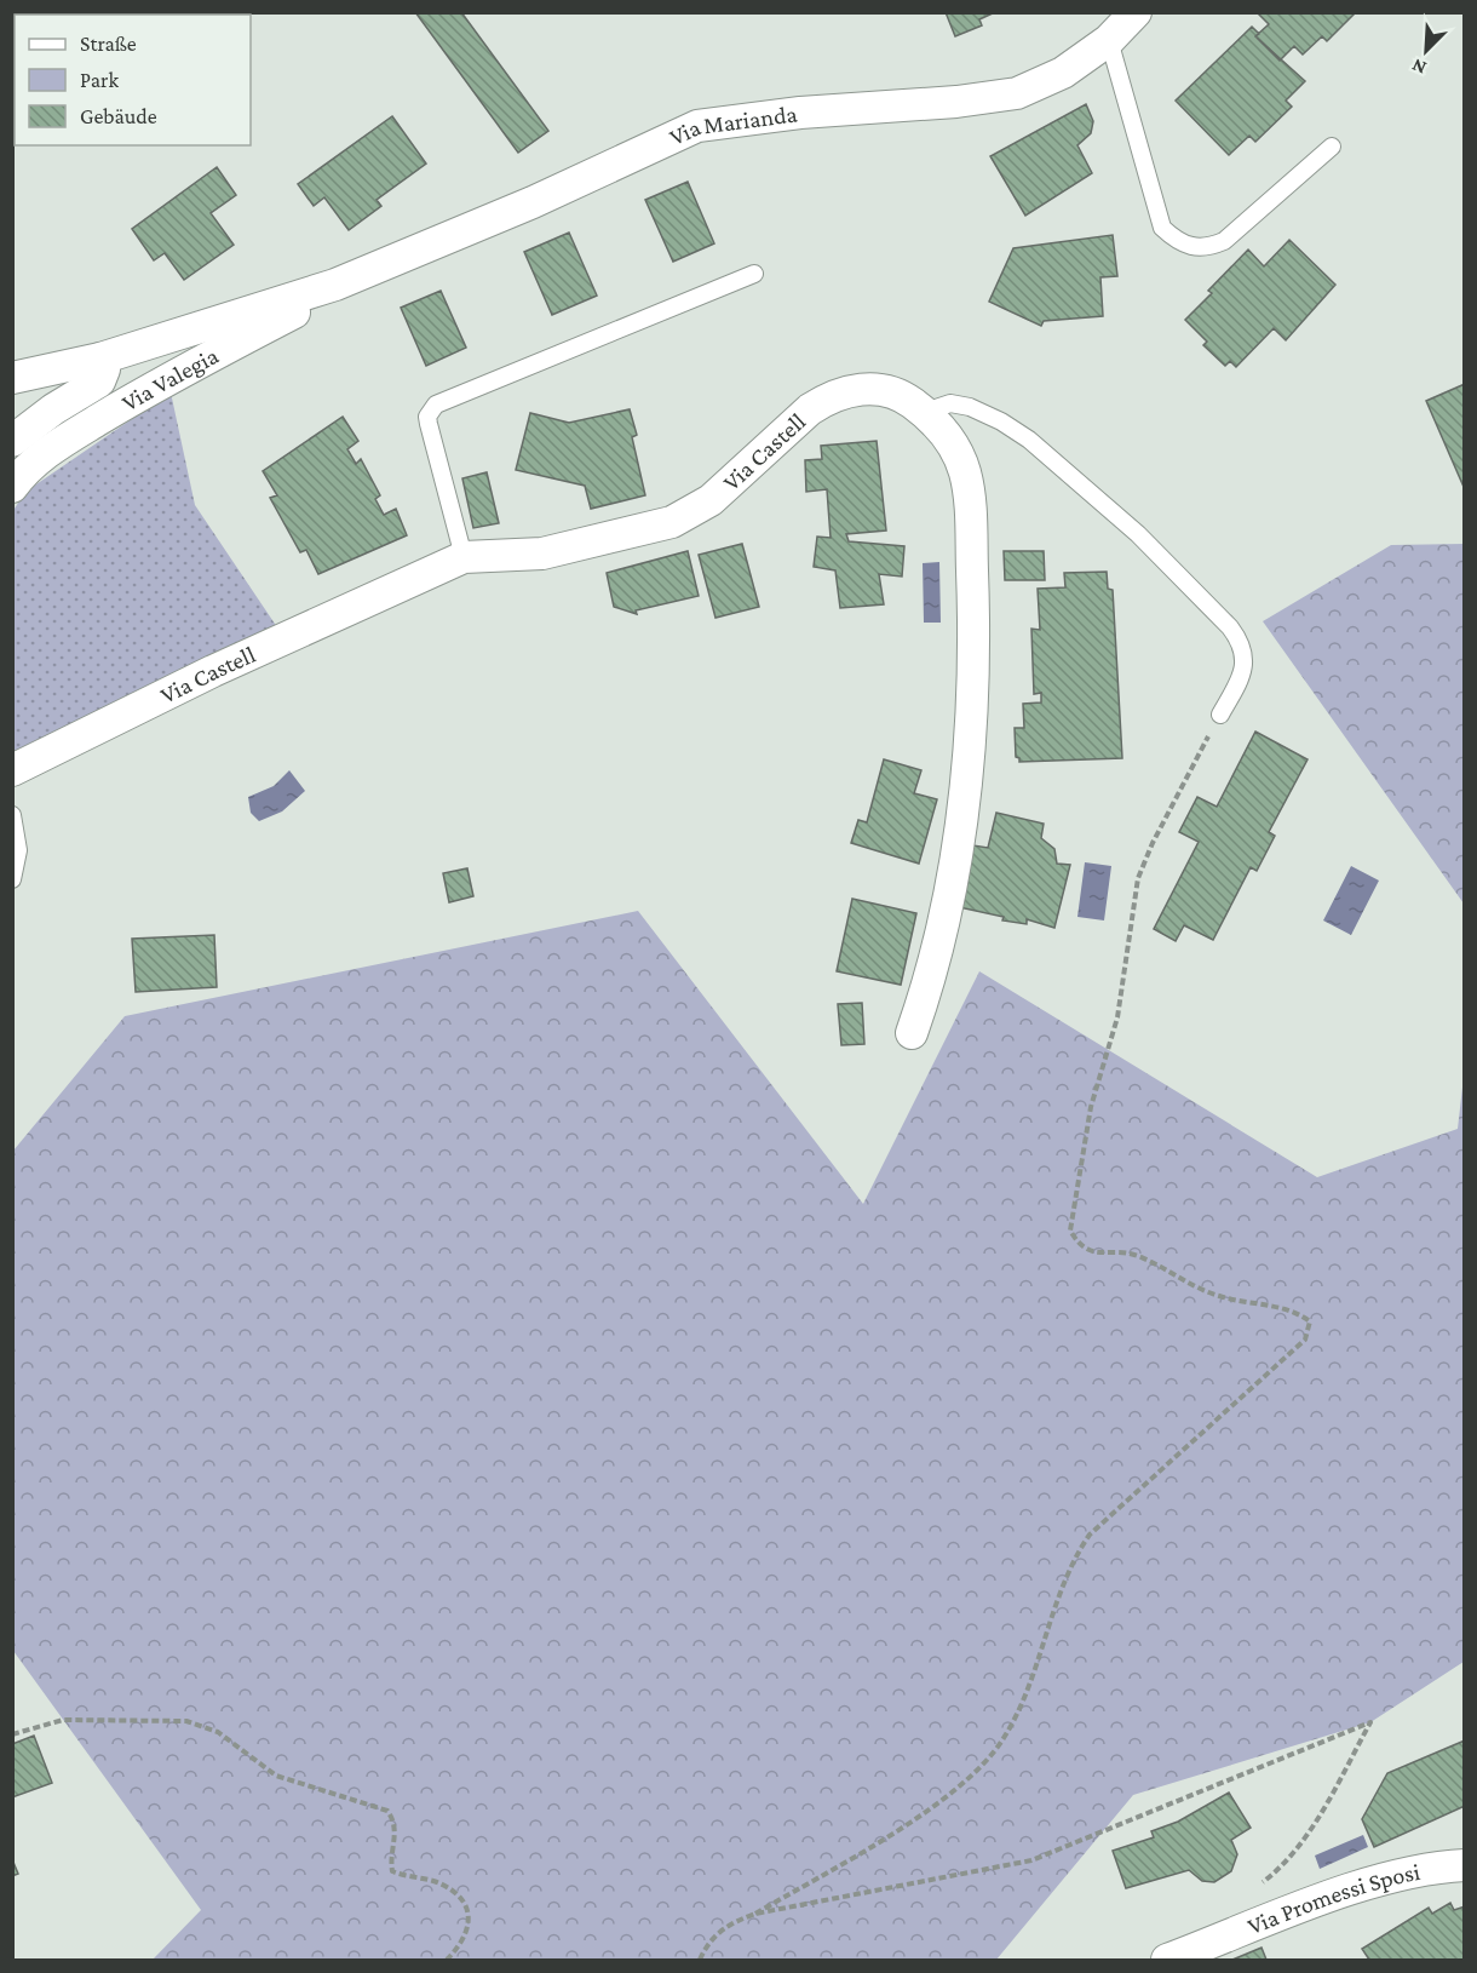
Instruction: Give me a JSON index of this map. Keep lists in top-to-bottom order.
{
  "streets": {
    "street": [
      "Via Marianda",
      "Via Valegia",
      "Via Castell",
      "Via Promessi Sposi"
    ]
  },
  "crossings": [
    ["Via Marianda", "Via Valegia"]
  ],
  "legend": ["Straße", "Park", "Gebäude"],
  "north": "bottom left"
}
